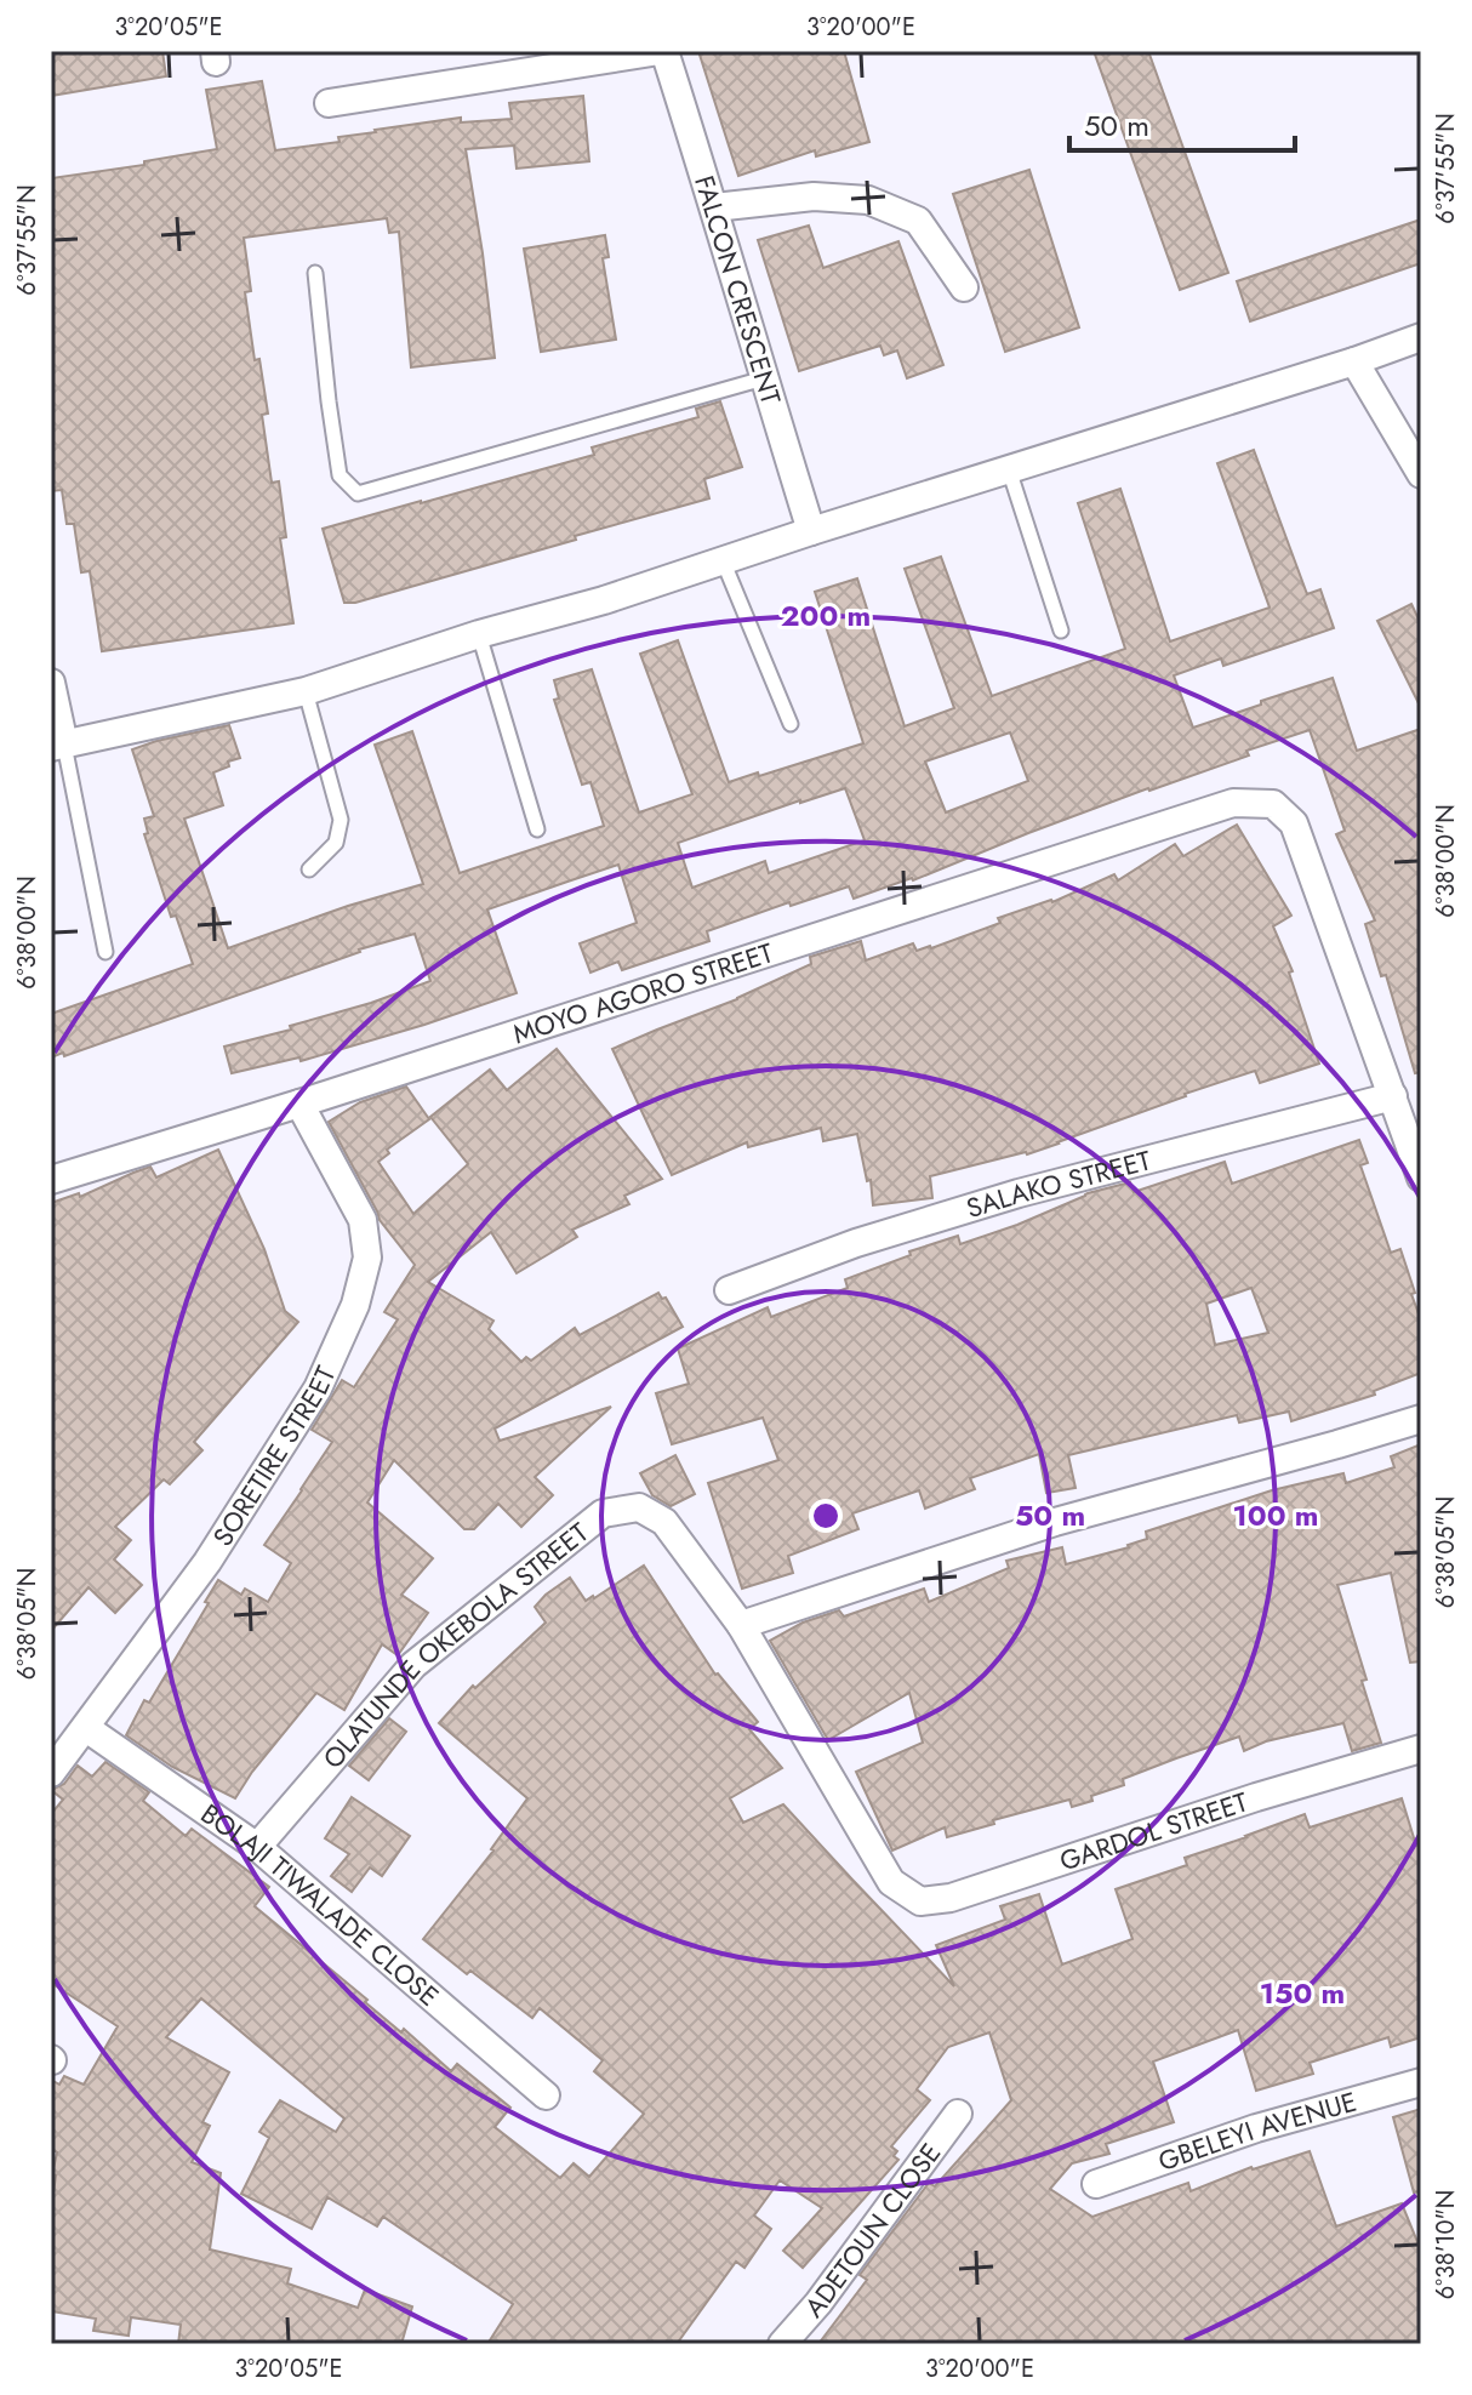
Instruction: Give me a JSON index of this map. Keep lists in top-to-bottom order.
{
  "streets": {
    "street": [
      "FALCON CRESCENT",
      "MOYO AGORO STREET",
      "SALAKO STREET",
      "SORETIRE STREET",
      "OLATUNDE OKEBOLA STREET",
      "GARDOL STREET",
      "BOLAJI TIWALADE CLOSE",
      "GBELEYI AVENUE",
      "ADETOUN CLOSE"
    ]
  },
  "crossings": [
    ["MOYO AGORO STREET", "SALAKO STREET"],
    ["MOYO AGORO STREET", "SORETIRE STREET"],
    ["SORETIRE STREET", "BOLAJI TIWALADE CLOSE"],
    ["OLATUNDE OKEBOLA STREET", "GARDOL STREET"],
    ["OLATUNDE OKEBOLA STREET", "BOLAJI TIWALADE CLOSE"]
  ],
  "scale_bar": "50 m",
  "coordinates": [
    "3°20'05\"E",
    "3°20'00\"E",
    "6°37'55\"N",
    "6°38'00\"N",
    "6°38'05\"N",
    "6°38'10\"N"
  ],
  "rings": [
    "200 m",
    "50 m",
    "100 m",
    "150 m"
  ]
}
